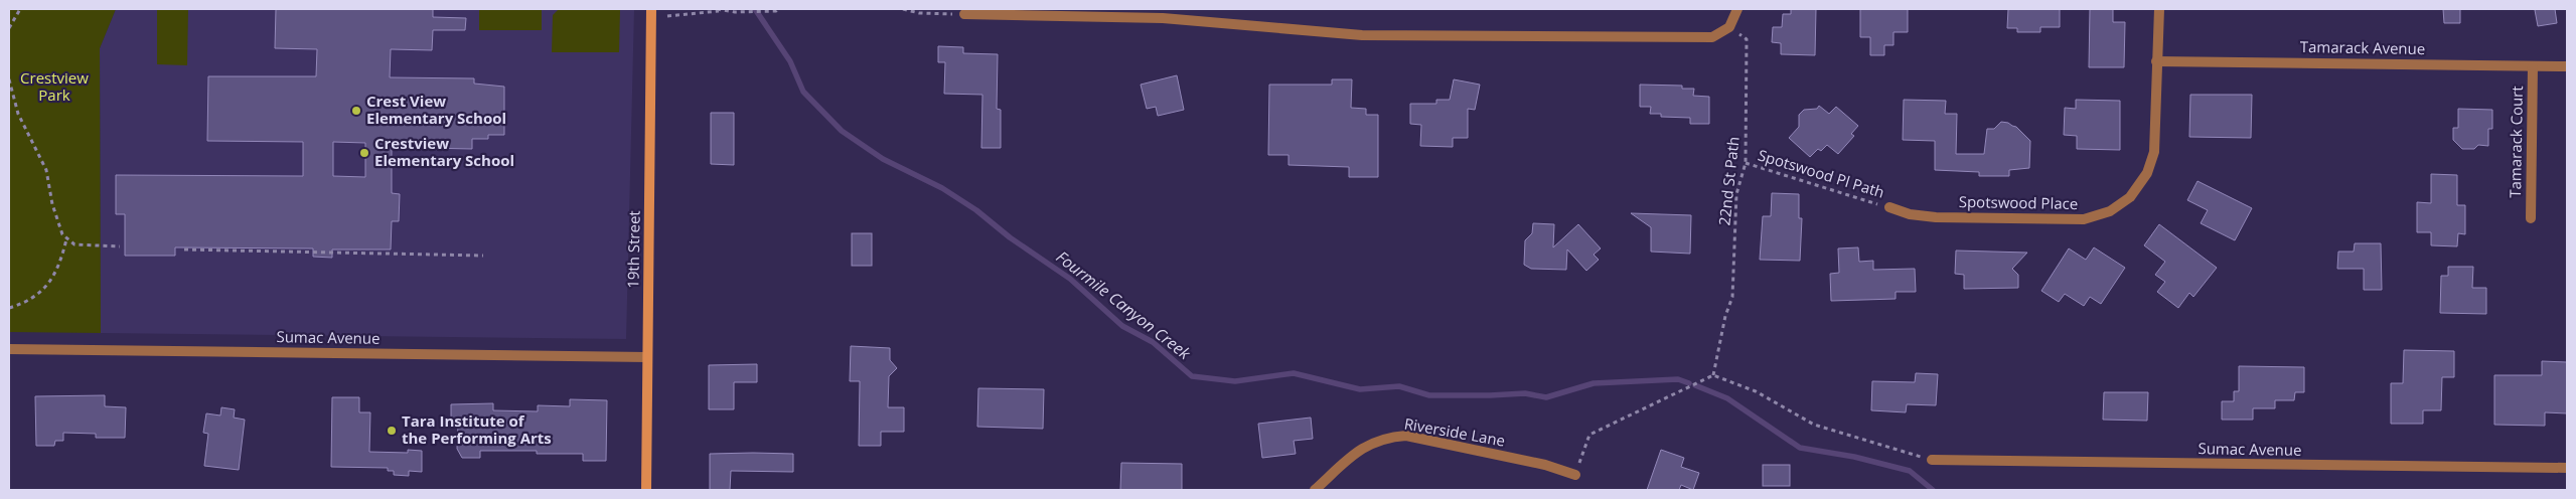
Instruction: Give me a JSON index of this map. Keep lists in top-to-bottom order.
{
  "streets": {
    "street": [
      "Tamarack Avenue",
      "Tamarack Court",
      "Spotswood Place",
      "19th Street",
      "Sumac Avenue",
      "Riverside Lane"
    ],
    "path": ["Spotswood Pl Path", "22nd St Path"]
  },
  "crossings": [
    ["Tamarack Avenue", "Tamarack Court"],
    ["Tamarack Avenue", "Spotswood Place"],
    ["Spotswood Pl Path", "22nd St Path"],
    ["Spotswood Pl Path", "Spotswood Place"],
    ["19th Street", "Sumac Avenue"]
  ],
  "water": ["Fourmile Canyon Creek"],
  "parks": ["Crestview Park"],
  "places": ["Crest View Elementary School", "Crestview Elementary School", "Tara Institute of the Performing Arts"]
}
